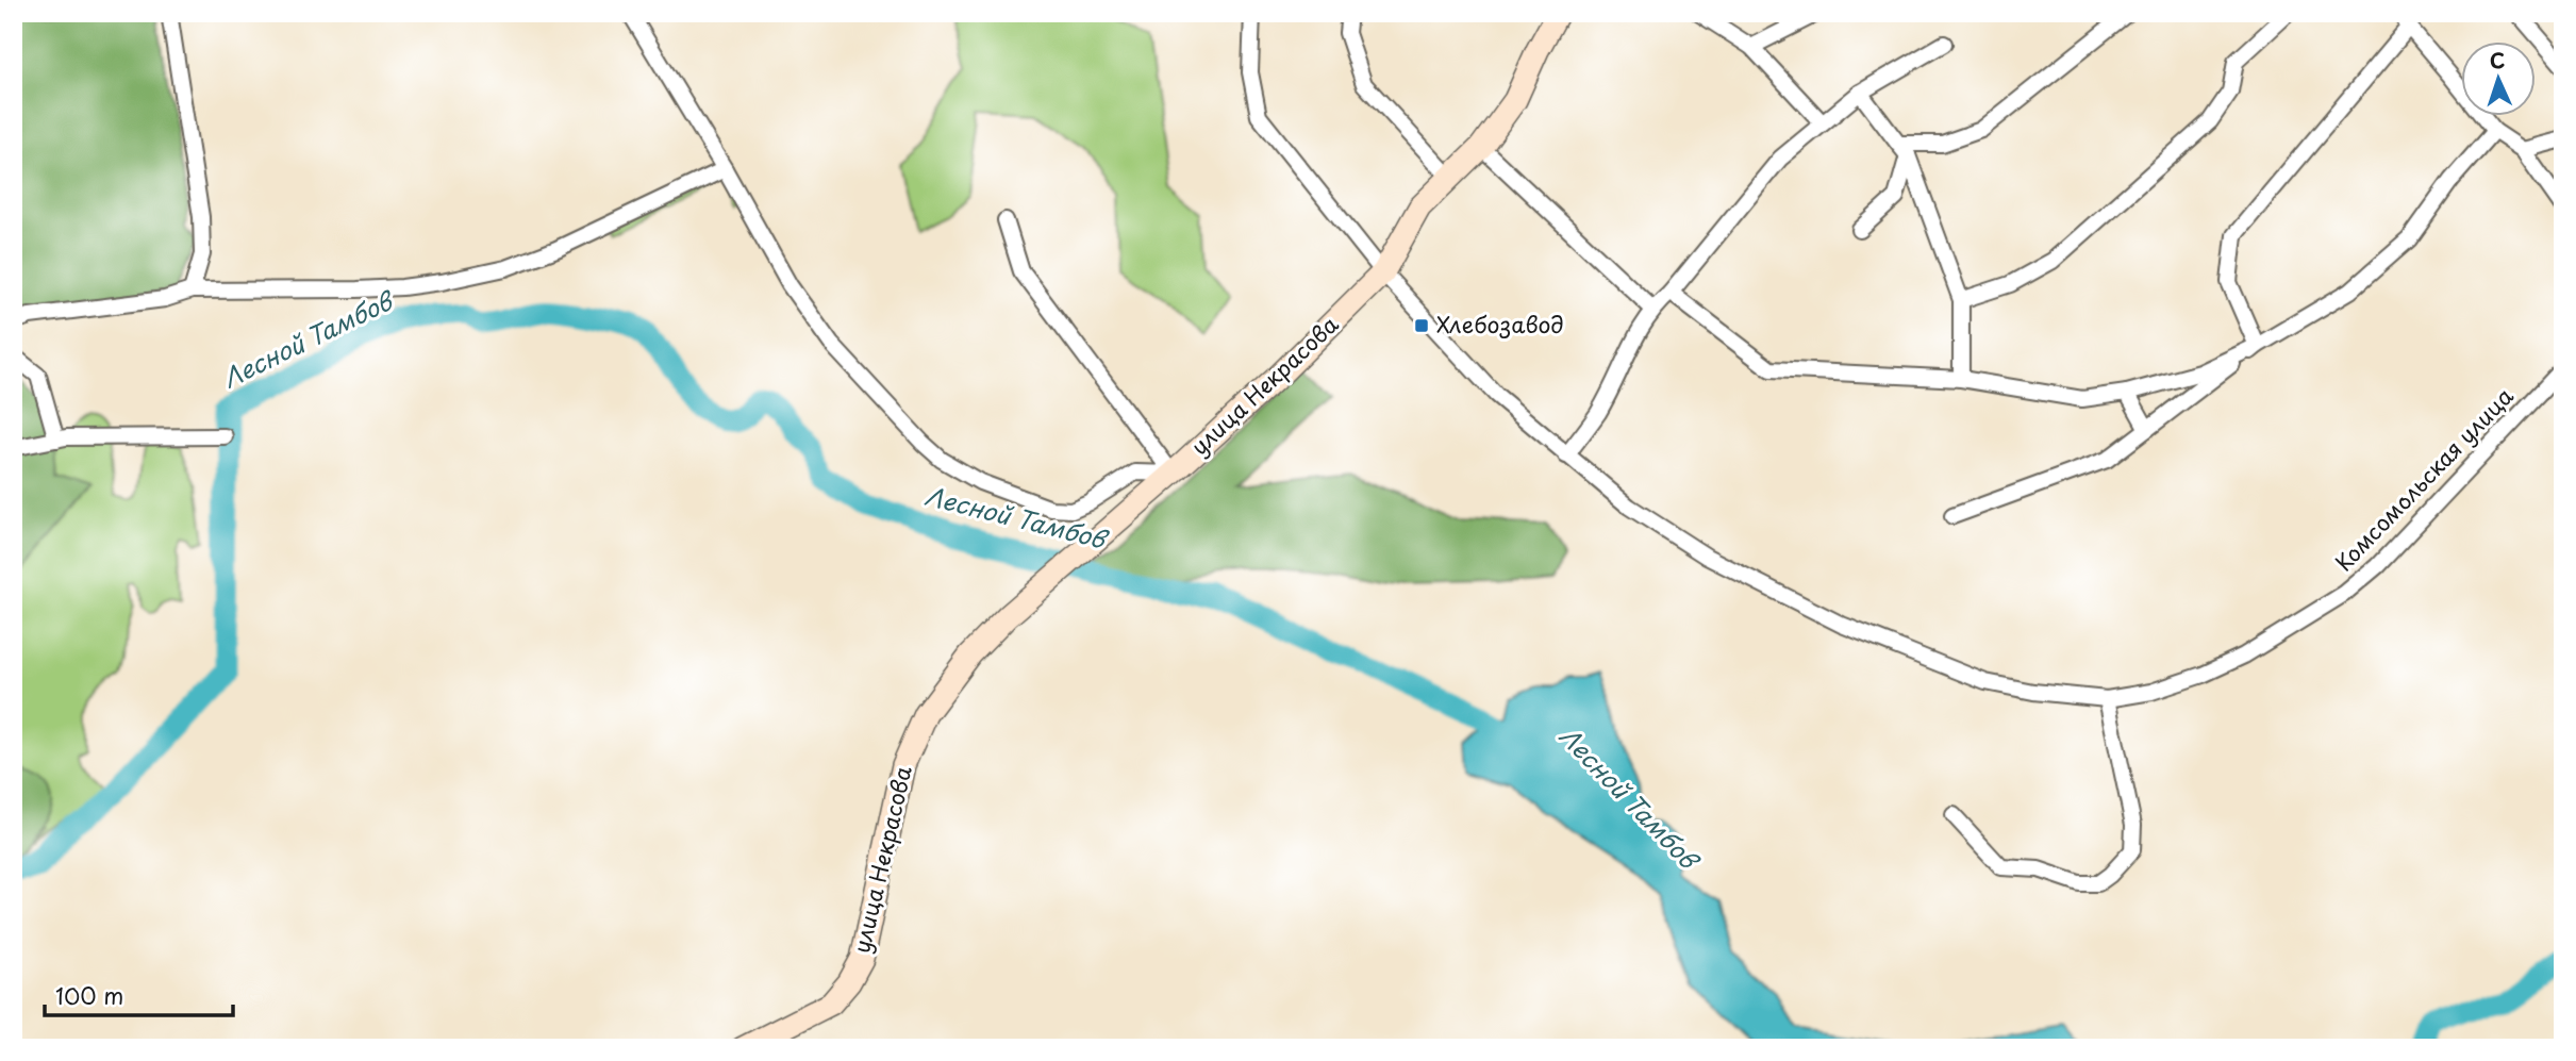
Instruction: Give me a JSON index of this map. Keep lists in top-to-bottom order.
{
  "streets": {
    "street": ["улица Некрасова", "Комсомольская улица"]
  },
  "crossings": [
    ["улица Некрасова", "Комсомольская улица"]
  ],
  "water": ["Лесной Тамбов"],
  "places": {
    "transit": ["Хлебозавод"]
  },
  "scale_bar": "100 m",
  "north": "top"
}
